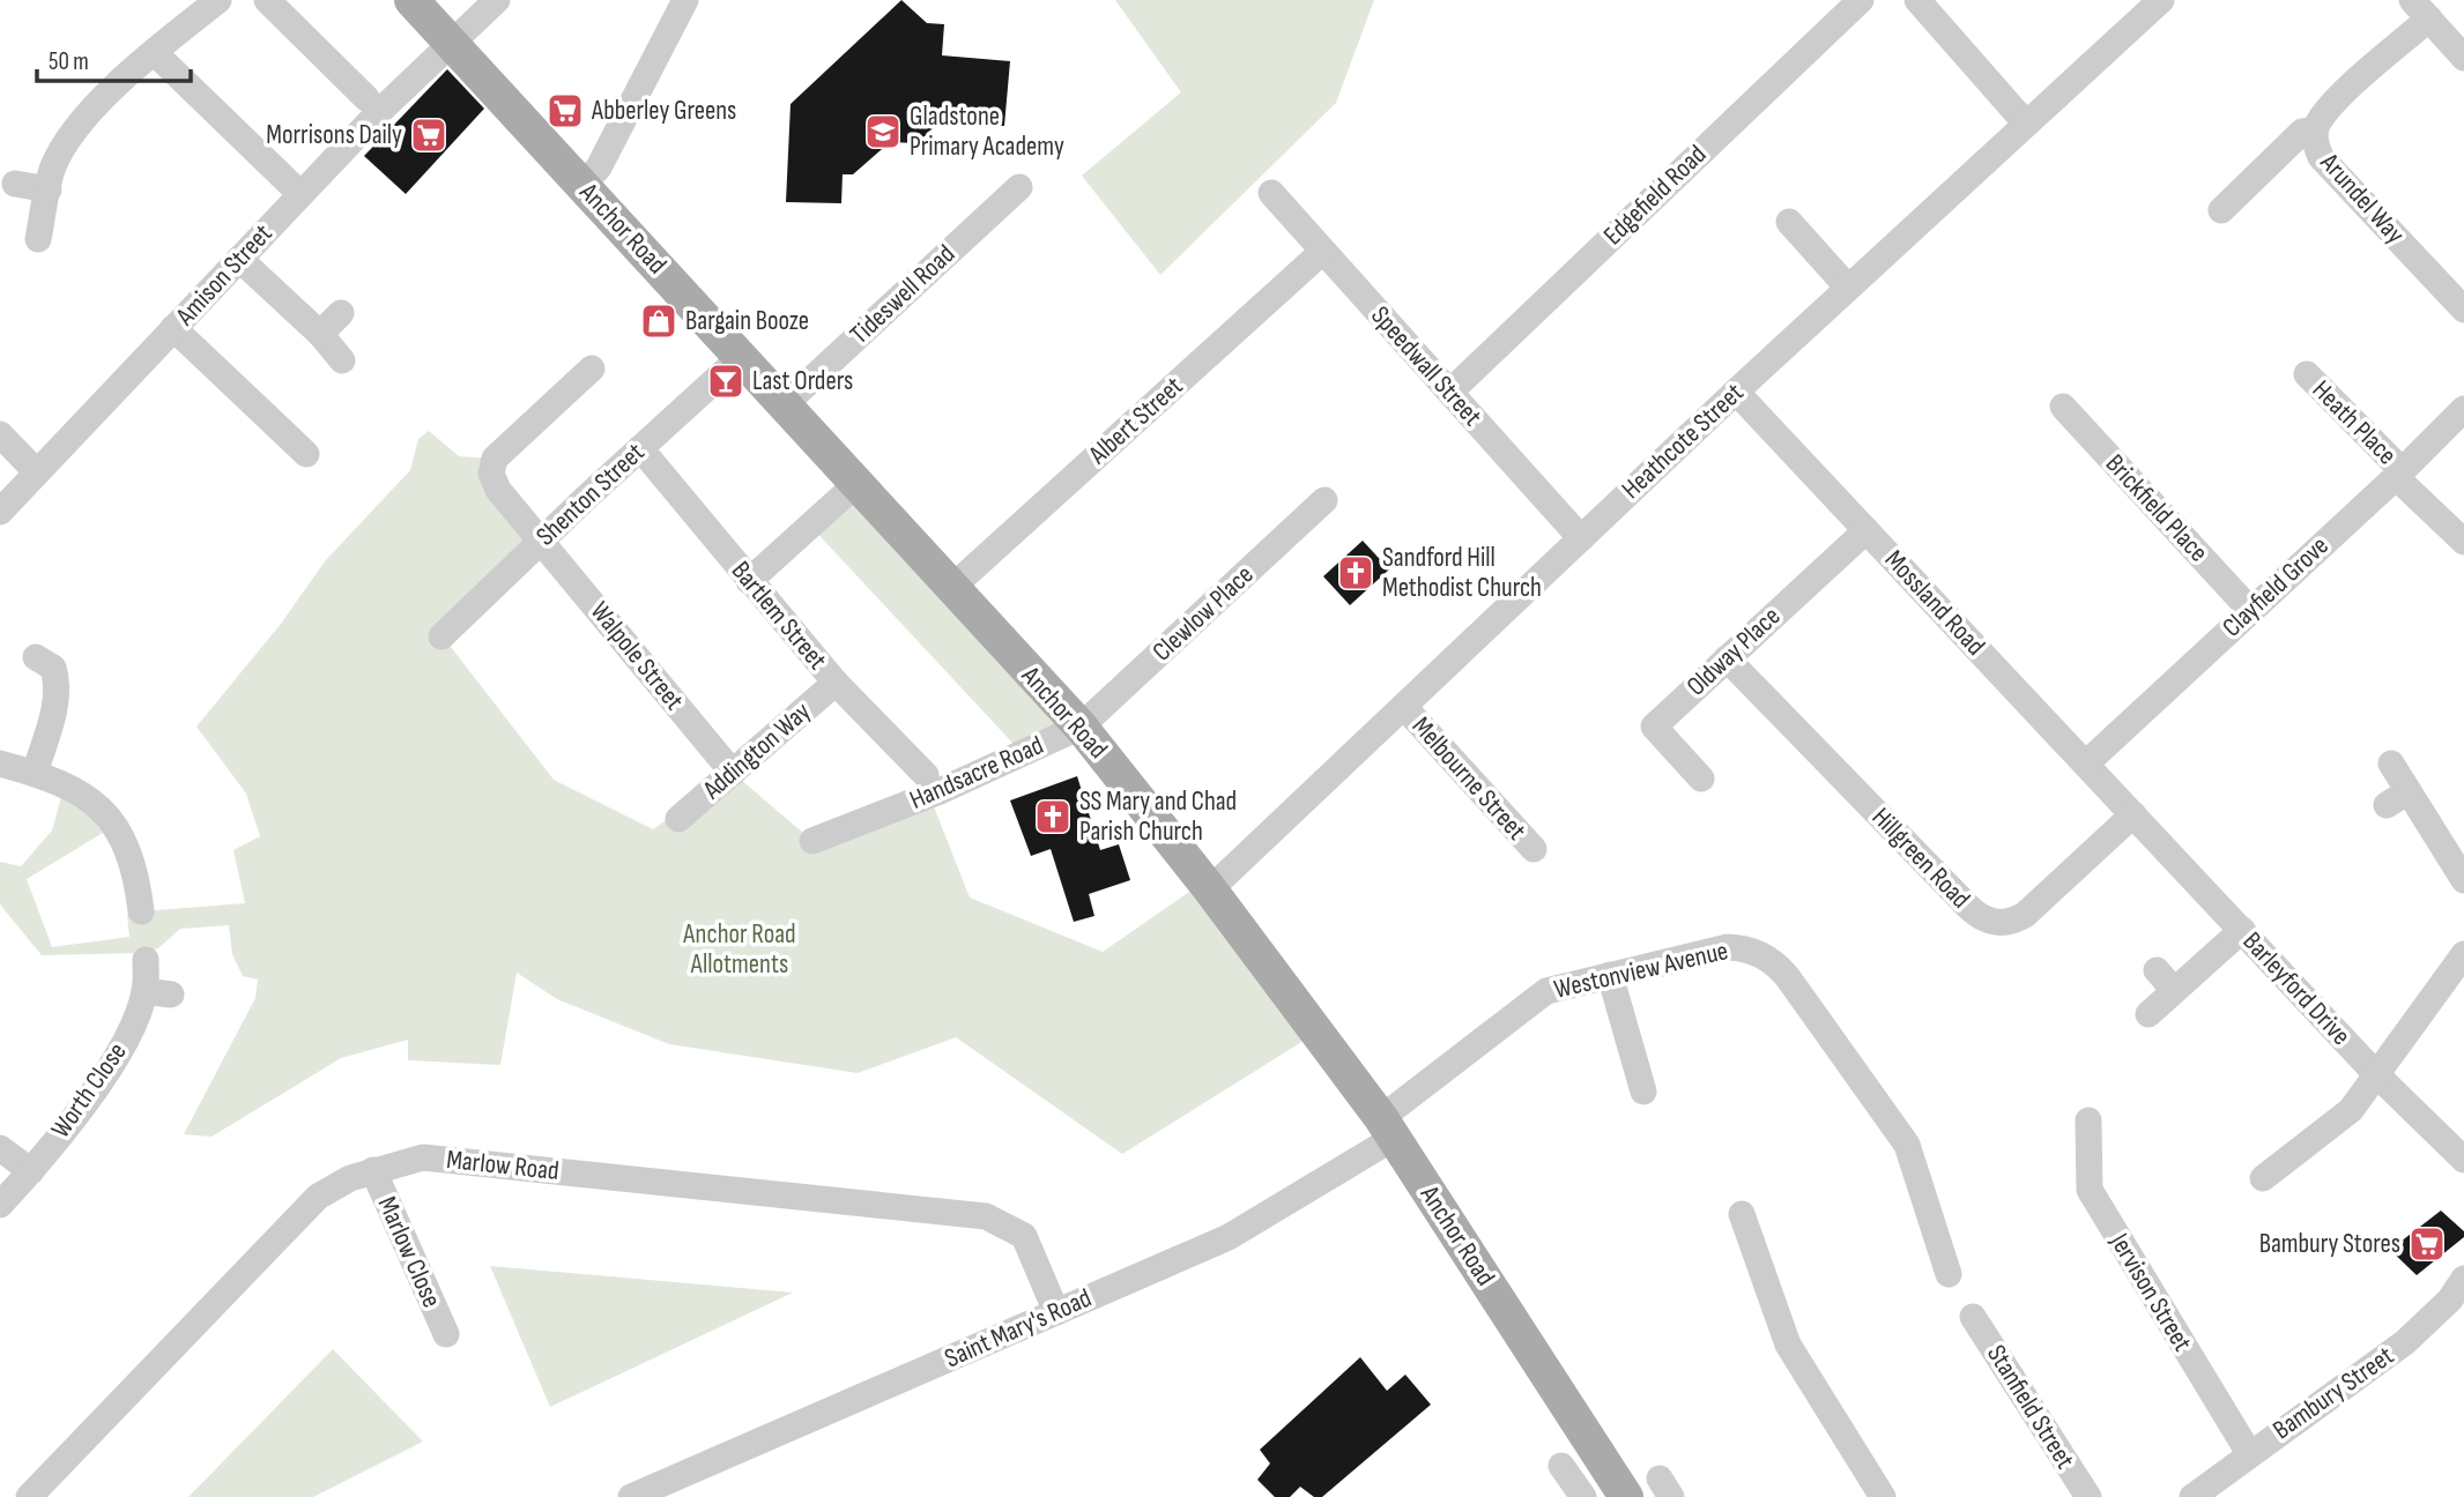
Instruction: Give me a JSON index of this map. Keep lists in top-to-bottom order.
{
  "streets": {
    "main road": ["Anchor Road"],
    "street": [
      "Edgefield Road",
      "Arundel Way",
      "Amison Street",
      "Tideswell Road",
      "Speedwall Street",
      "Albert Street",
      "Heath Place",
      "Heathcote Street",
      "Shenton Street",
      "Brickfield Place",
      "Clayfield Grove",
      "Mossland Road",
      "Clewlow Place",
      "Bartlem Street",
      "Oldway Place",
      "Walpole Street",
      "Addington Way",
      "Handsacre Road",
      "Melbourne Street",
      "Hillgreen Road",
      "Westonview Avenue",
      "Barleyford Drive",
      "Worth Close",
      "Marlow Road",
      "Marlow Close",
      "Jervison Street",
      "Saint Mary's Road",
      "Bambury Street",
      "Stanfield Street"
    ]
  },
  "crossings": [
    ["Edgefield Road", "Speedwall Street"],
    ["Anchor Road", "Amison Street"],
    ["Anchor Road", "Tideswell Road"],
    ["Anchor Road", "Albert Street"],
    ["Anchor Road", "Heathcote Street"],
    ["Anchor Road", "Shenton Street"],
    ["Anchor Road", "Clewlow Place"],
    ["Anchor Road", "Handsacre Road"],
    ["Anchor Road", "Westonview Avenue"],
    ["Anchor Road", "Saint Mary's Road"],
    ["Speedwall Street", "Albert Street"],
    ["Speedwall Street", "Heathcote Street"],
    ["Heath Place", "Clayfield Grove"],
    ["Heathcote Street", "Mossland Road"],
    ["Heathcote Street", "Melbourne Street"],
    ["Shenton Street", "Bartlem Street"],
    ["Shenton Street", "Walpole Street"],
    ["Brickfield Place", "Clayfield Grove"],
    ["Clayfield Grove", "Mossland Road"],
    ["Mossland Road", "Oldway Place"],
    ["Mossland Road", "Hillgreen Road"],
    ["Mossland Road", "Barleyford Drive"],
    ["Clewlow Place", "Handsacre Road"],
    ["Bartlem Street", "Addington Way"],
    ["Oldway Place", "Hillgreen Road"],
    ["Walpole Street", "Addington Way"],
    ["Hillgreen Road", "Barleyford Drive"],
    ["Westonview Avenue", "Saint Mary's Road"],
    ["Marlow Road", "Marlow Close"],
    ["Marlow Road", "Saint Mary's Road"],
    ["Jervison Street", "Bambury Street"]
  ],
  "parks": ["Anchor Road Allotments"],
  "places": {
    "supermarket": ["Abberley Greens", "Morrisons Daily", "Bambury Stores"],
    "school or university": ["Gladstone Primary Academy"],
    "shop": ["Bargain Booze"],
    "bar": ["Last Orders"],
    "church": ["Sandford Hill Methodist Church", "SS Mary and Chad Parish Church"]
  },
  "scale_bar": "50 m"
}
